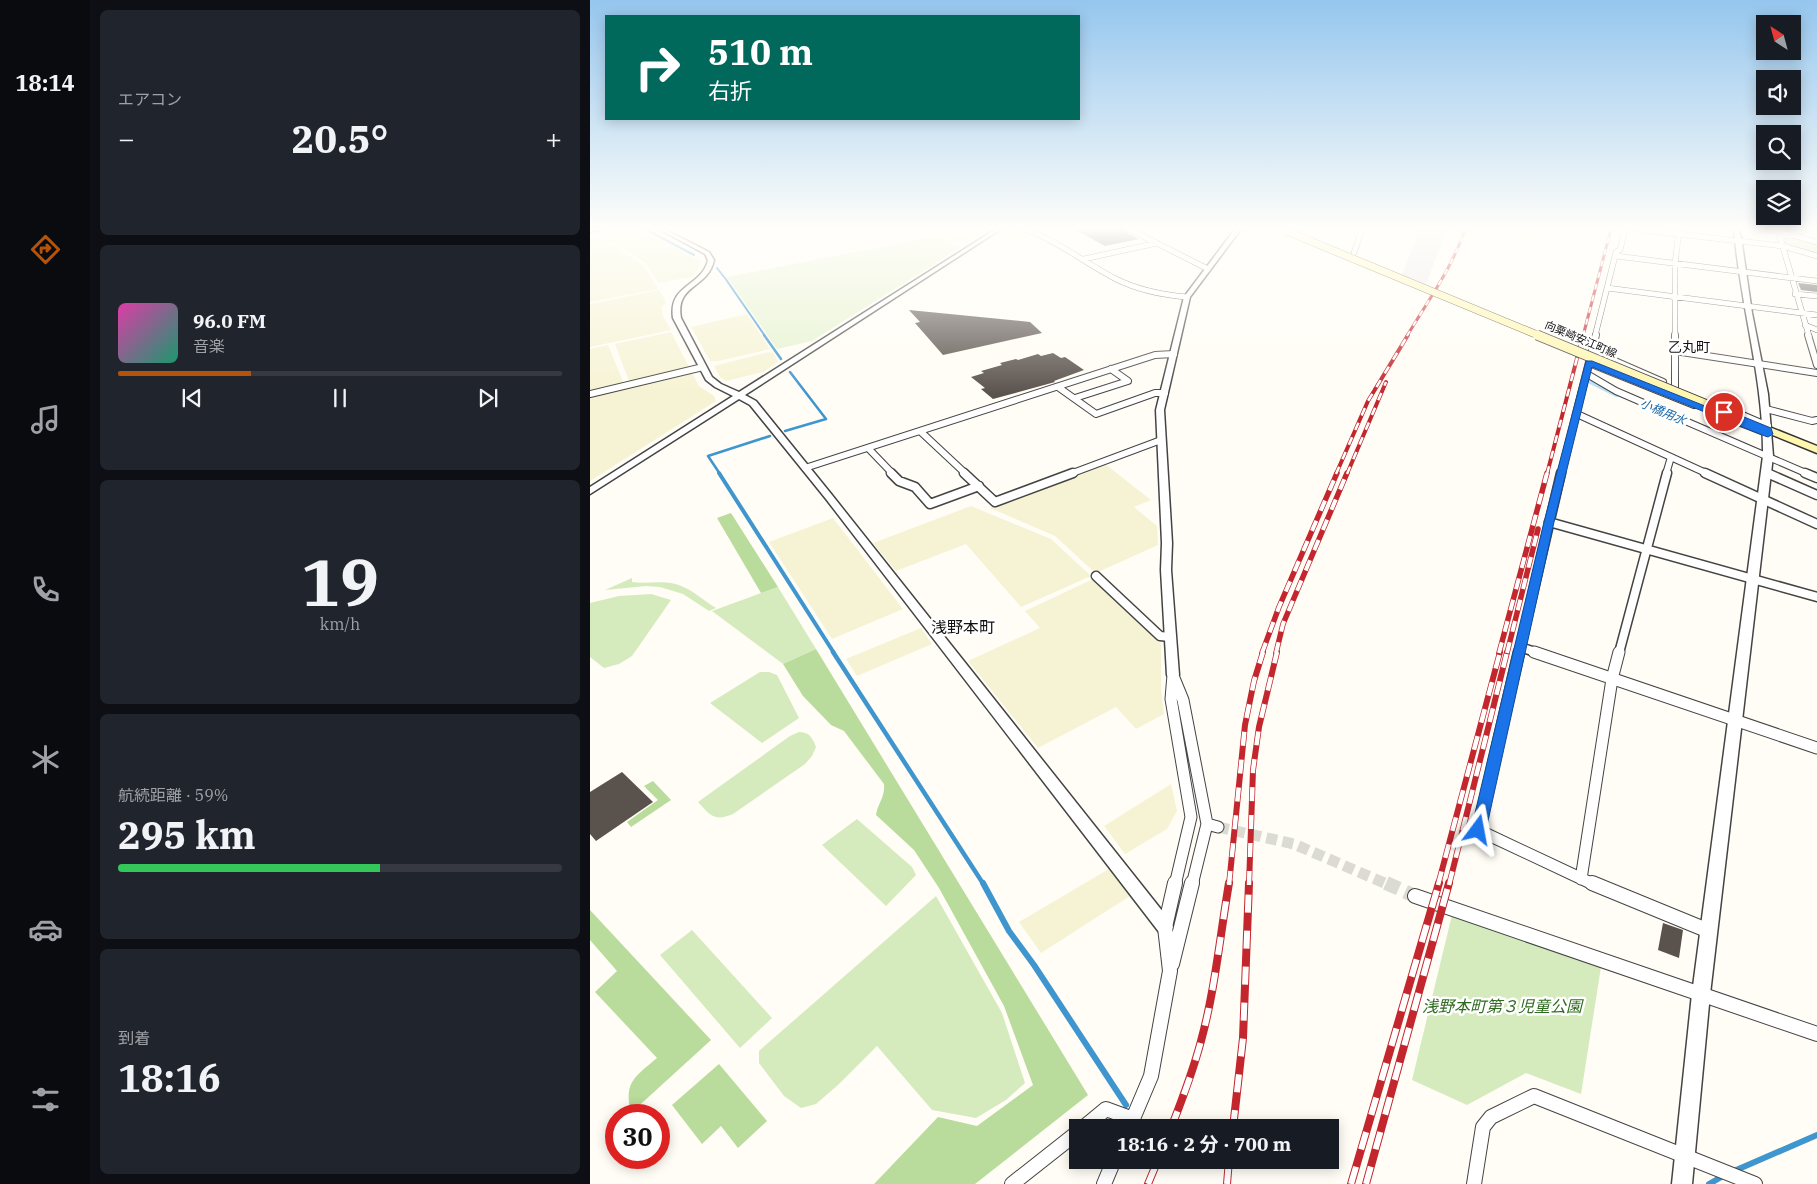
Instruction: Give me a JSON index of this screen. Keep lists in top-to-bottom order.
{
  "streets": {
    "main road": ["向粟崎安江町線"]
  },
  "districts": ["乙丸町", "浅野本町"],
  "water": ["小橋用水"],
  "parks": ["浅野本町第３児童公園"],
  "north": "top left",
  "page": {
    "tabs": "18:14",
    "tile": [
      "エアコン",
      ["19", "km/h"],
      ["航続距離 · 59%", "295 km"],
      ["到着", "18:16"]
    ],
    "turn": ["510 m", "右折"],
    "heat": ["−", "20.5°", "+"],
    "song": ["96.0 FM", "音楽"],
    "limit": "30",
    "trip": "18:16 · 2 分 · 700 m"
  }
}
